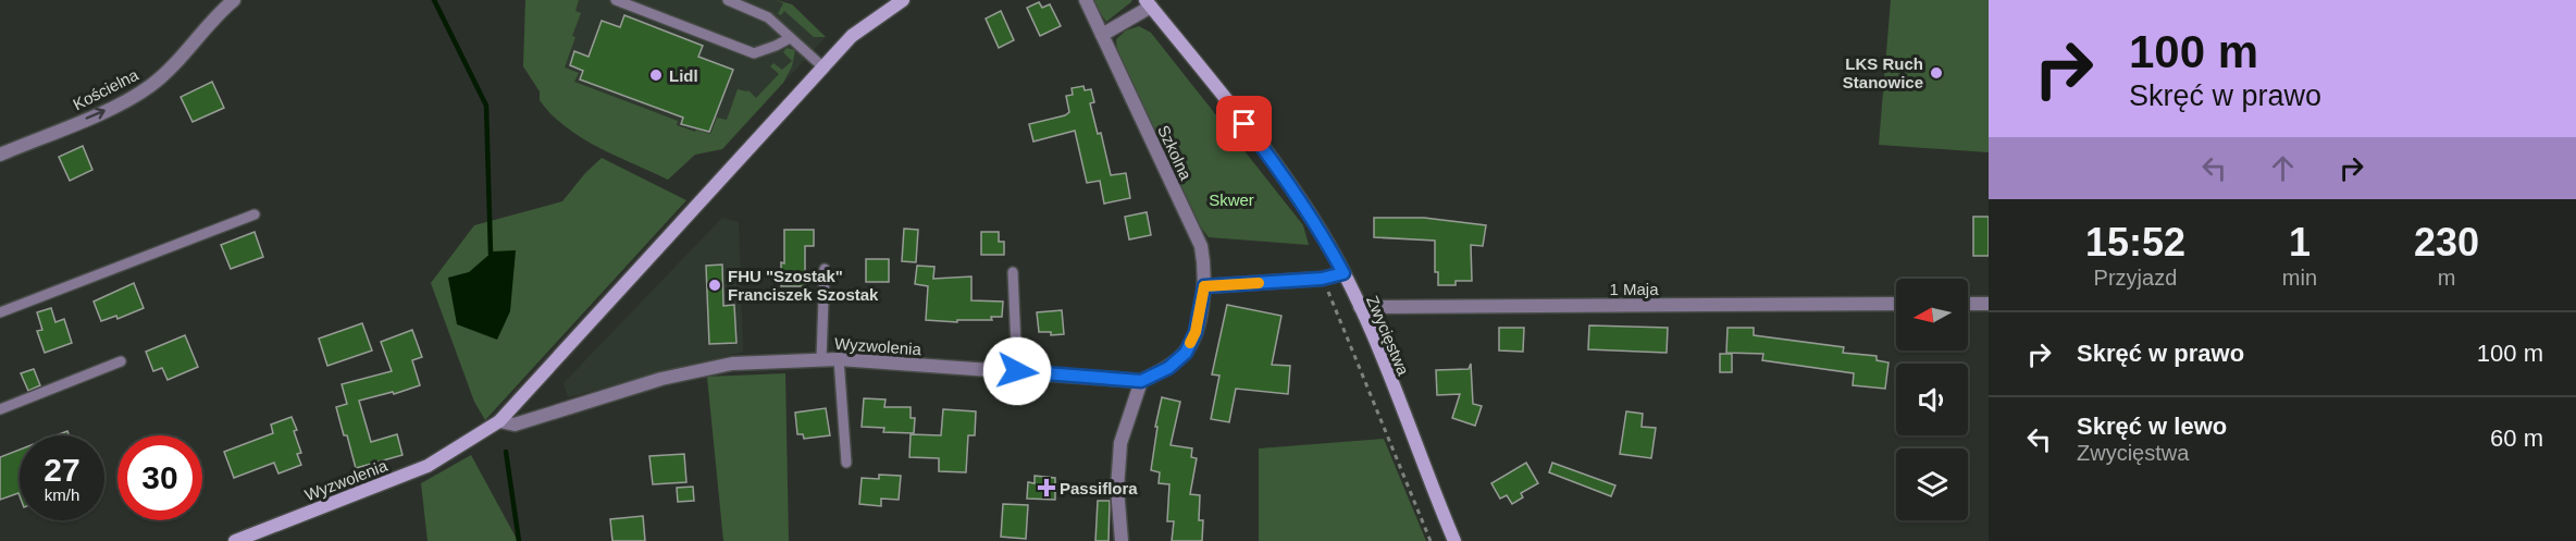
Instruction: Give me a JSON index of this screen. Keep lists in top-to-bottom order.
{
  "streets": {
    "main road": ["Zwycięstwa", "Wyzwolenia"],
    "street": ["Kościelna", "Szkolna", "1 Maja"]
  },
  "crossings": [
    ["1 Maja", "Zwycięstwa"]
  ],
  "one_way": ["Kościelna"],
  "parks": ["Skwer"],
  "places": {
    "other": ["LKS Ruch Stanowice", "Lidl", "FHU \"Szostak\" Franciszek Szostak"],
    "health": ["Passiflora"]
  },
  "north": "left",
  "page": {
    "turn": ["100 m", "Skręć w prawo"],
    "eta": [
      "15:52",
      "Przyjazd",
      "1",
      "min",
      "230",
      "m"
    ],
    "list": [
      {
        "name": "Skręć w prawo",
        "value": "100 m"
      },
      {
        "name": "Skręć w lewo",
        "note": "Zwycięstwa",
        "value": "60 m"
      }
    ],
    "speed": "27 km/h",
    "limit": "30"
  }
}
